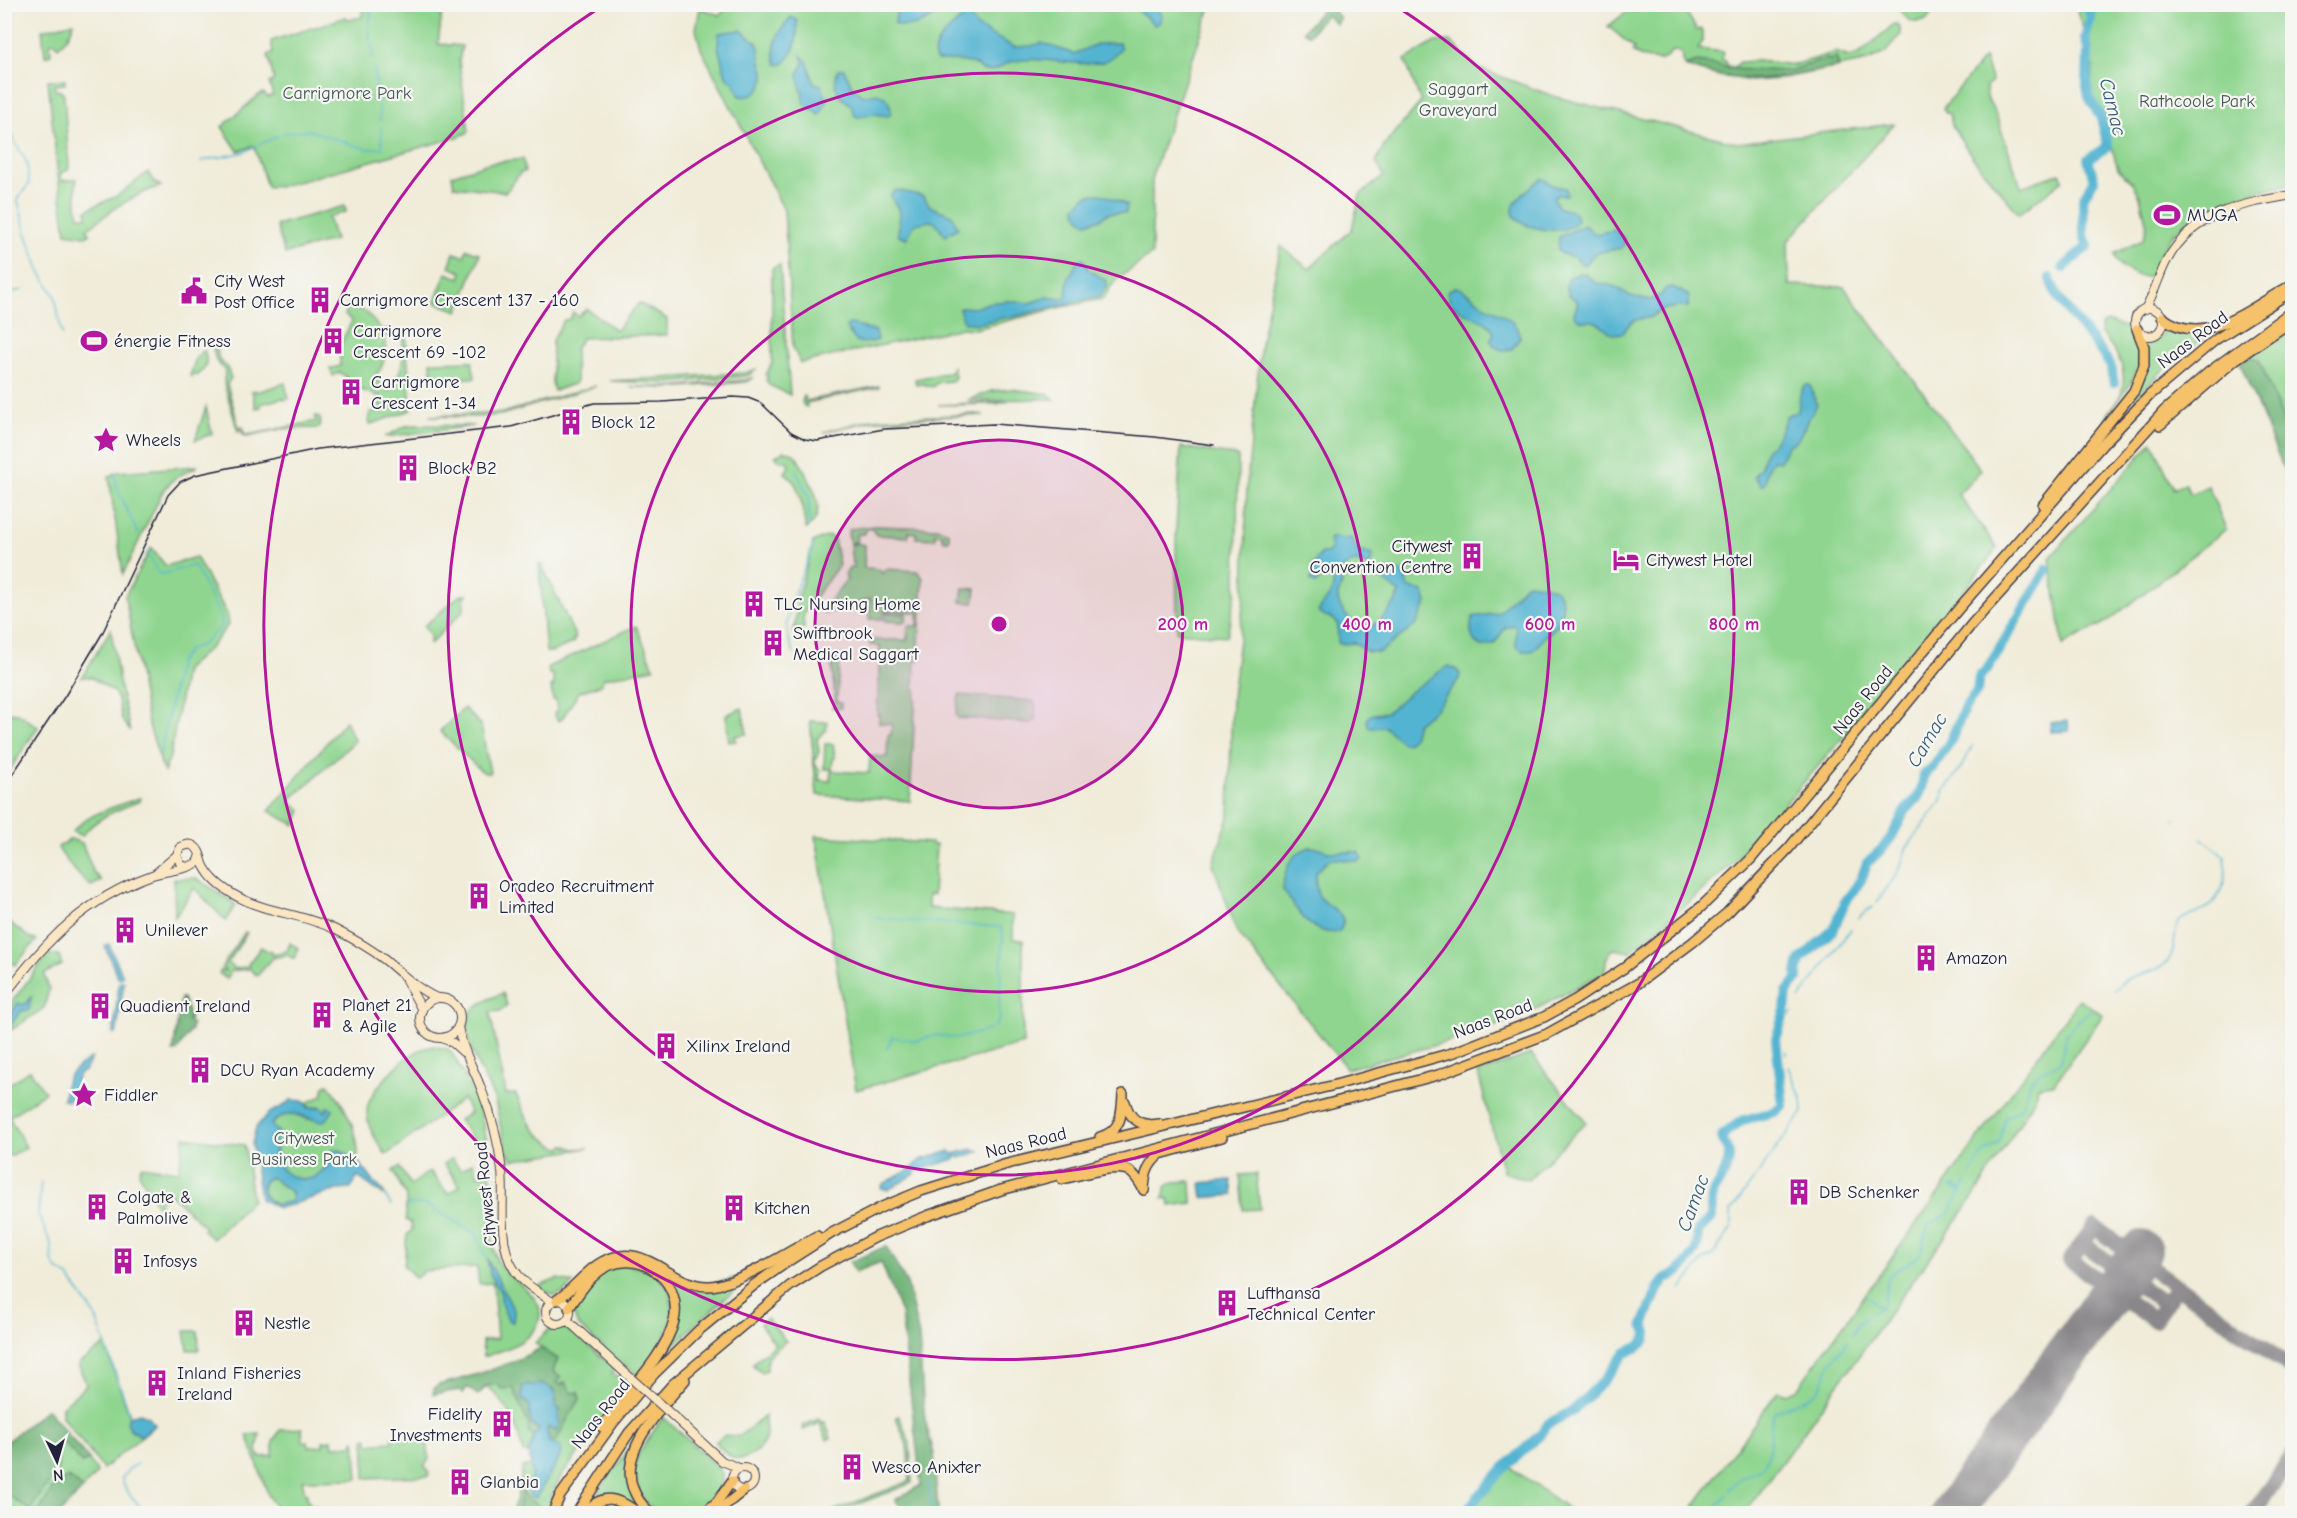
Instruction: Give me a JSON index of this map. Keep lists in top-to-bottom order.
{
  "streets": {
    "highway": ["Naas Road"],
    "main road": ["Citywest Road"]
  },
  "water": ["Camac"],
  "parks": [
    "Saggart Graveyard",
    "Carrigmore Park",
    "Rathcoole Park",
    "Citywest Business Park"
  ],
  "places": {
    "sports": ["MUGA", "énergie Fitness"],
    "public building": ["City West Post Office"],
    "building": [
      "Carrigmore Crescent 137 - 160",
      "Carrigmore Crescent 69 -102",
      "Carrigmore Crescent 1-34",
      "Block 12",
      "Block B2",
      "Citywest Convention Centre",
      "TLC Nursing Home",
      "Swiftbrook Medical Saggart",
      "Oradeo Recruitment Limited",
      "Unilever",
      "Amazon",
      "Quadient Ireland",
      "Planet 21 & Agile",
      "Xilinx Ireland",
      "DCU Ryan Academy",
      "DB Schenker",
      "Colgate & Palmolive",
      "Kitchen",
      "Infosys",
      "Lufthansa Technical Center",
      "Nestle",
      "Inland Fisheries Ireland",
      "Fidelity Investments",
      "Wesco Anixter",
      "Glanbia"
    ],
    "place": ["Wheels", "Fiddler"],
    "hotel": ["Citywest Hotel"]
  },
  "north": "bottom",
  "rings": [
    "200 m",
    "400 m",
    "600 m",
    "800 m"
  ]
}
